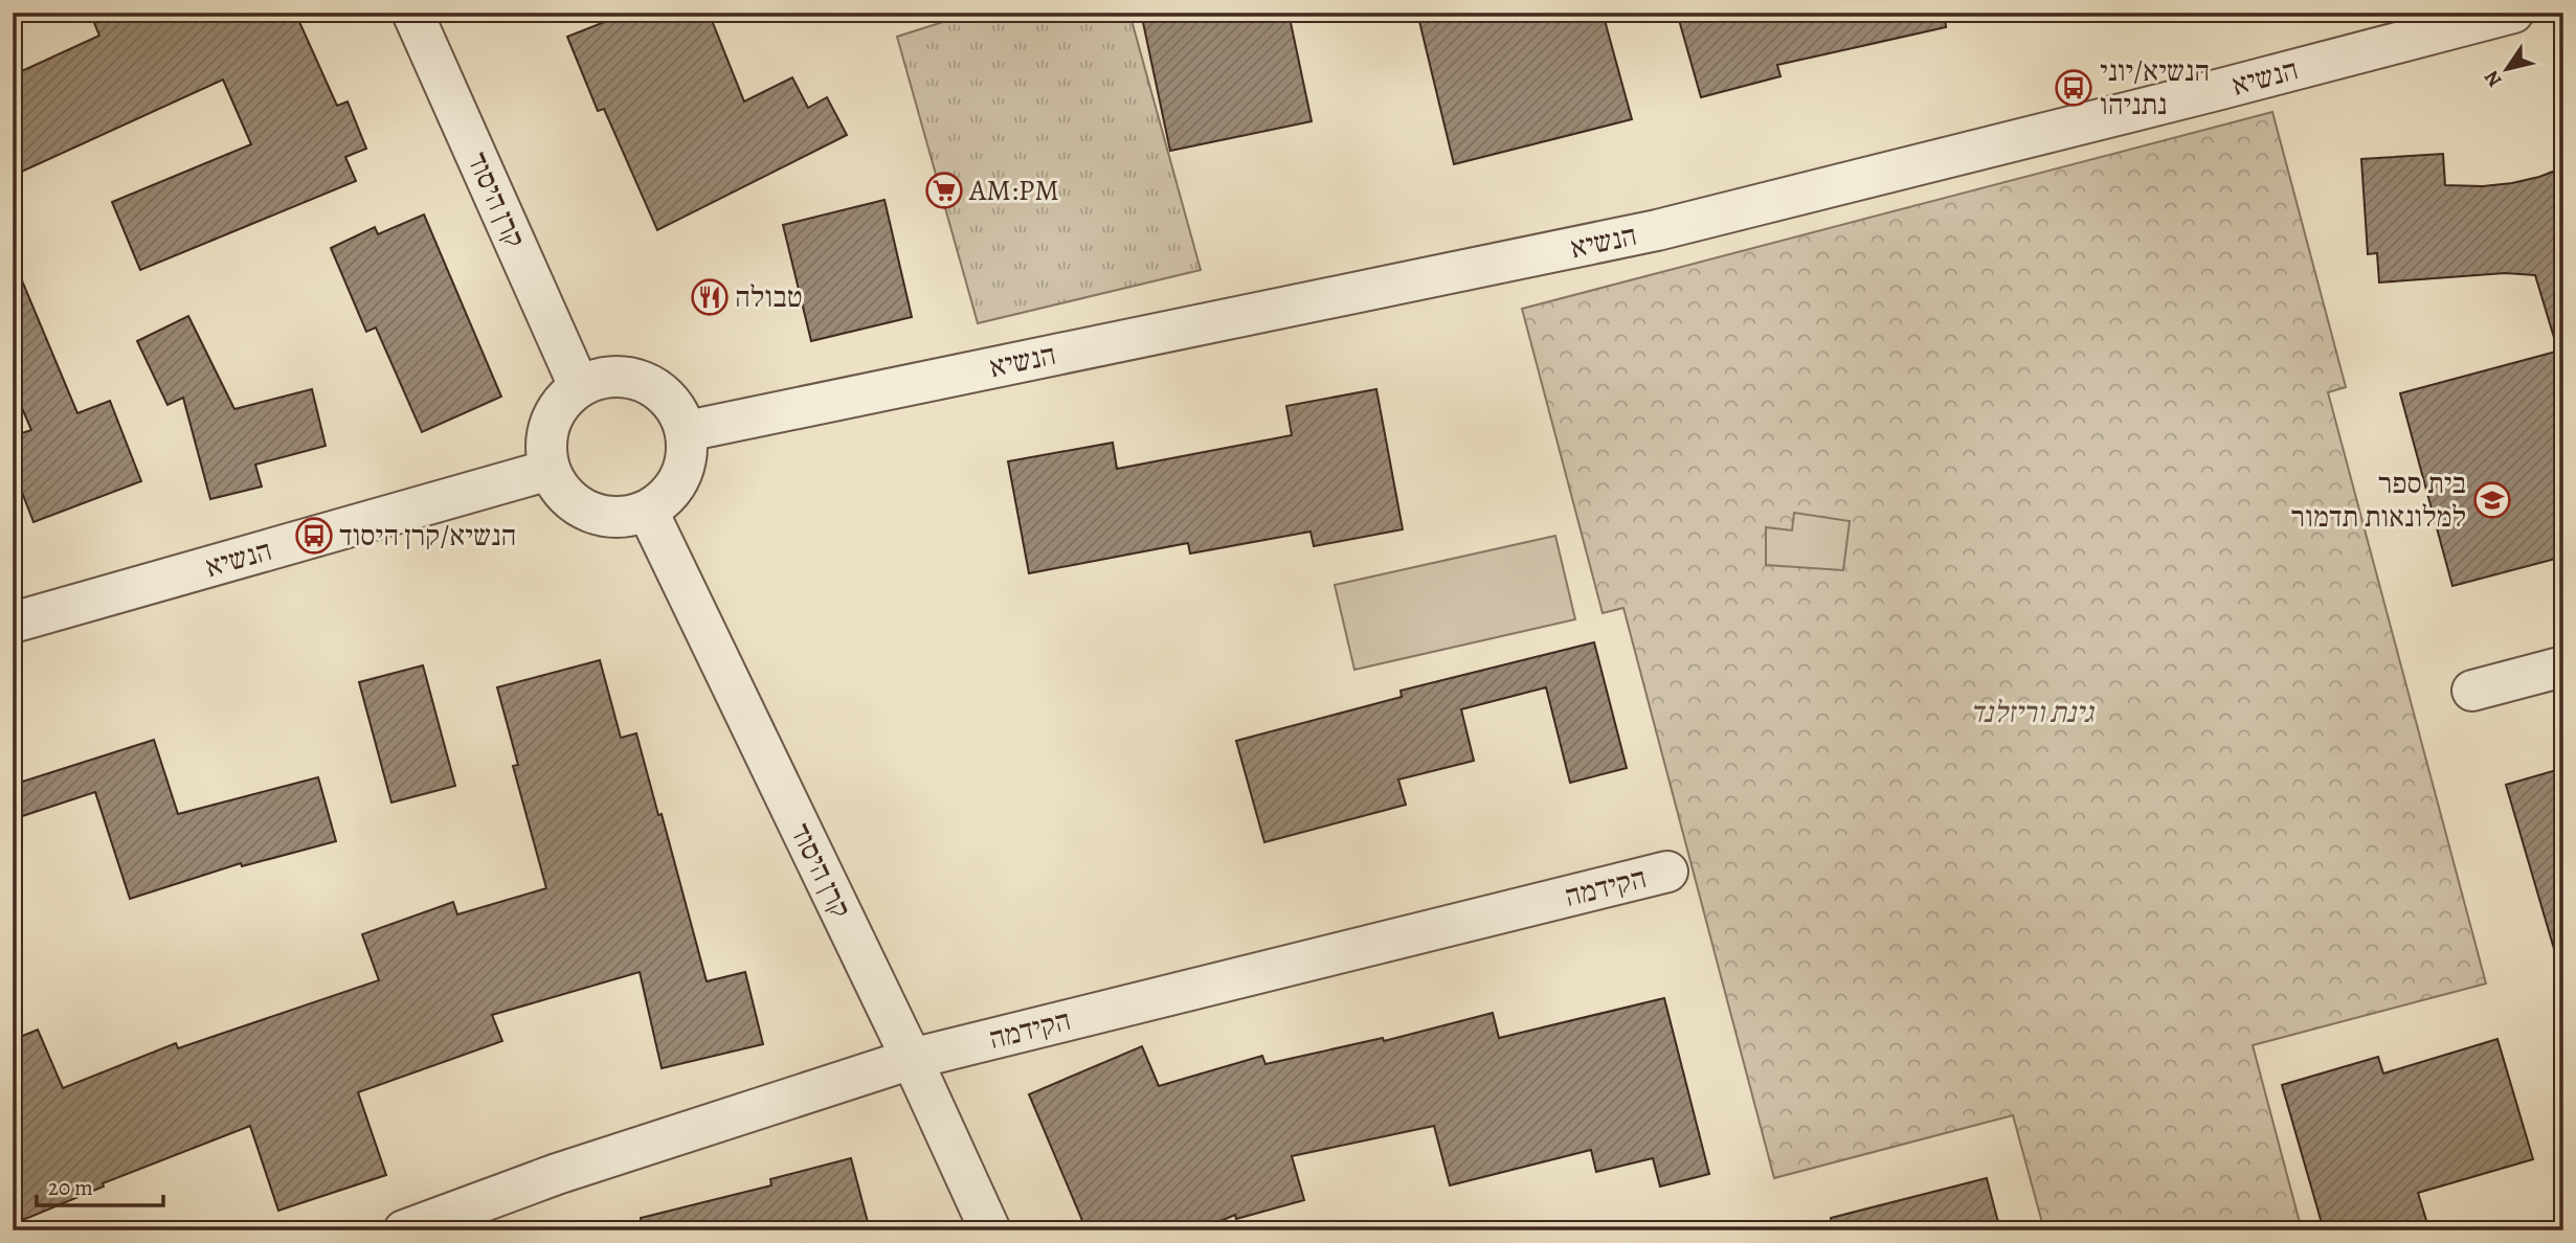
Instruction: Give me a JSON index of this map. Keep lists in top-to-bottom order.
{
  "streets": {
    "street": ["הנשיא", "קרן היסוד", "הקידמה"]
  },
  "crossings": [
    ["הנשיא", "קרן היסוד"],
    ["קרן היסוד", "הקידמה"]
  ],
  "parks": ["גינת וריזלנד"],
  "places": {
    "bus stop": ["הנשיא/יוני נתניהו", "הנשיא/קרן היסוד"],
    "supermarket": ["AM:PM"],
    "restaurant": ["טבולה"],
    "school or university": ["בית ספר למלונאות תדמור"]
  },
  "scale_bar": "20 m",
  "north": "bottom left"
}
